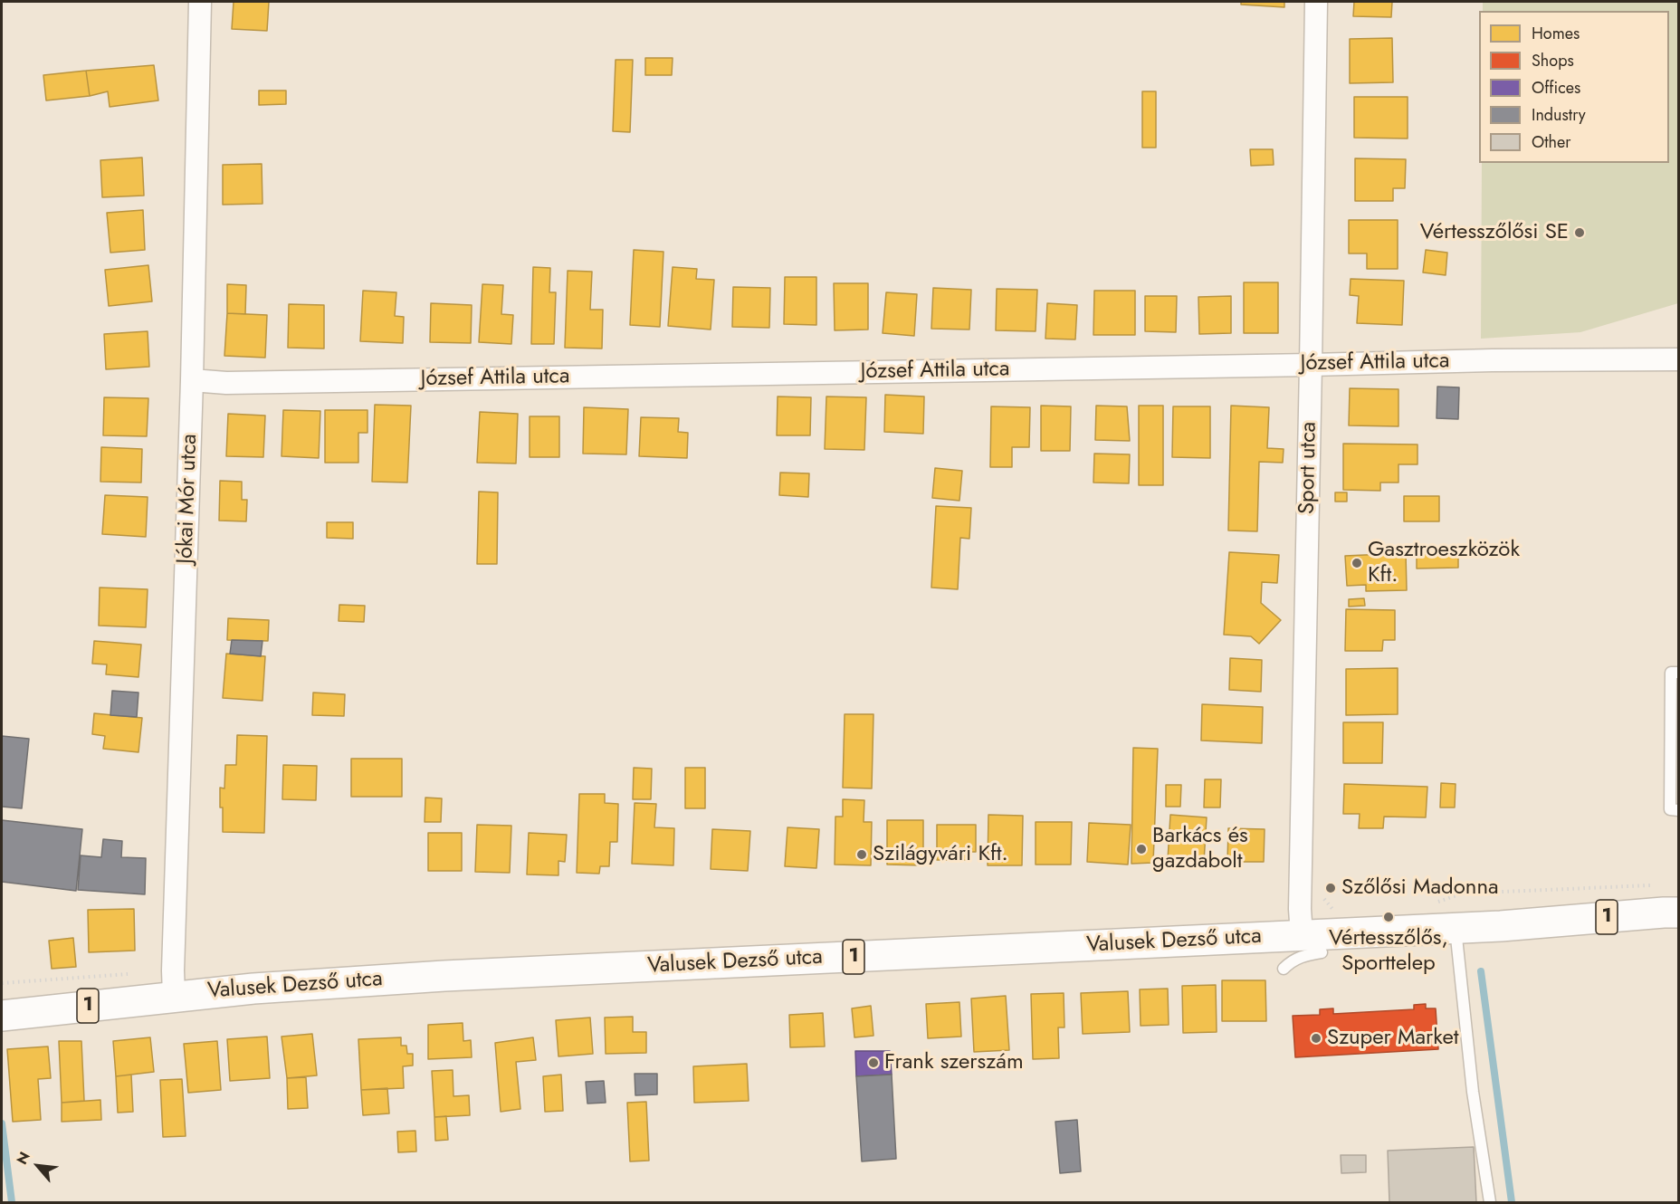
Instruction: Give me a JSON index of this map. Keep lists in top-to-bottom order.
{
  "streets": {
    "main road": ["1", "Valusek Dezső utca"],
    "street": ["József Attila utca", "Sport utca", "Jókai Mór utca"]
  },
  "crossings": [
    ["József Attila utca", "Sport utca"],
    ["József Attila utca", "Jókai Mór utca"],
    ["Sport utca", "Valusek Dezső utca"],
    ["Jókai Mór utca", "Valusek Dezső utca"]
  ],
  "places": [
    "Vértesszőlősi SE",
    "Gasztroeszközök Kft.",
    "Barkács és gazdabolt",
    "Szilágyvári Kft.",
    "Szőlősi Madonna",
    "Vértesszőlős, Sporttelep",
    "Szuper Market",
    "Frank szerszám"
  ],
  "legend": [
    "Homes",
    "Shops",
    "Offices",
    "Industry",
    "Other"
  ],
  "north": "top left"
}
